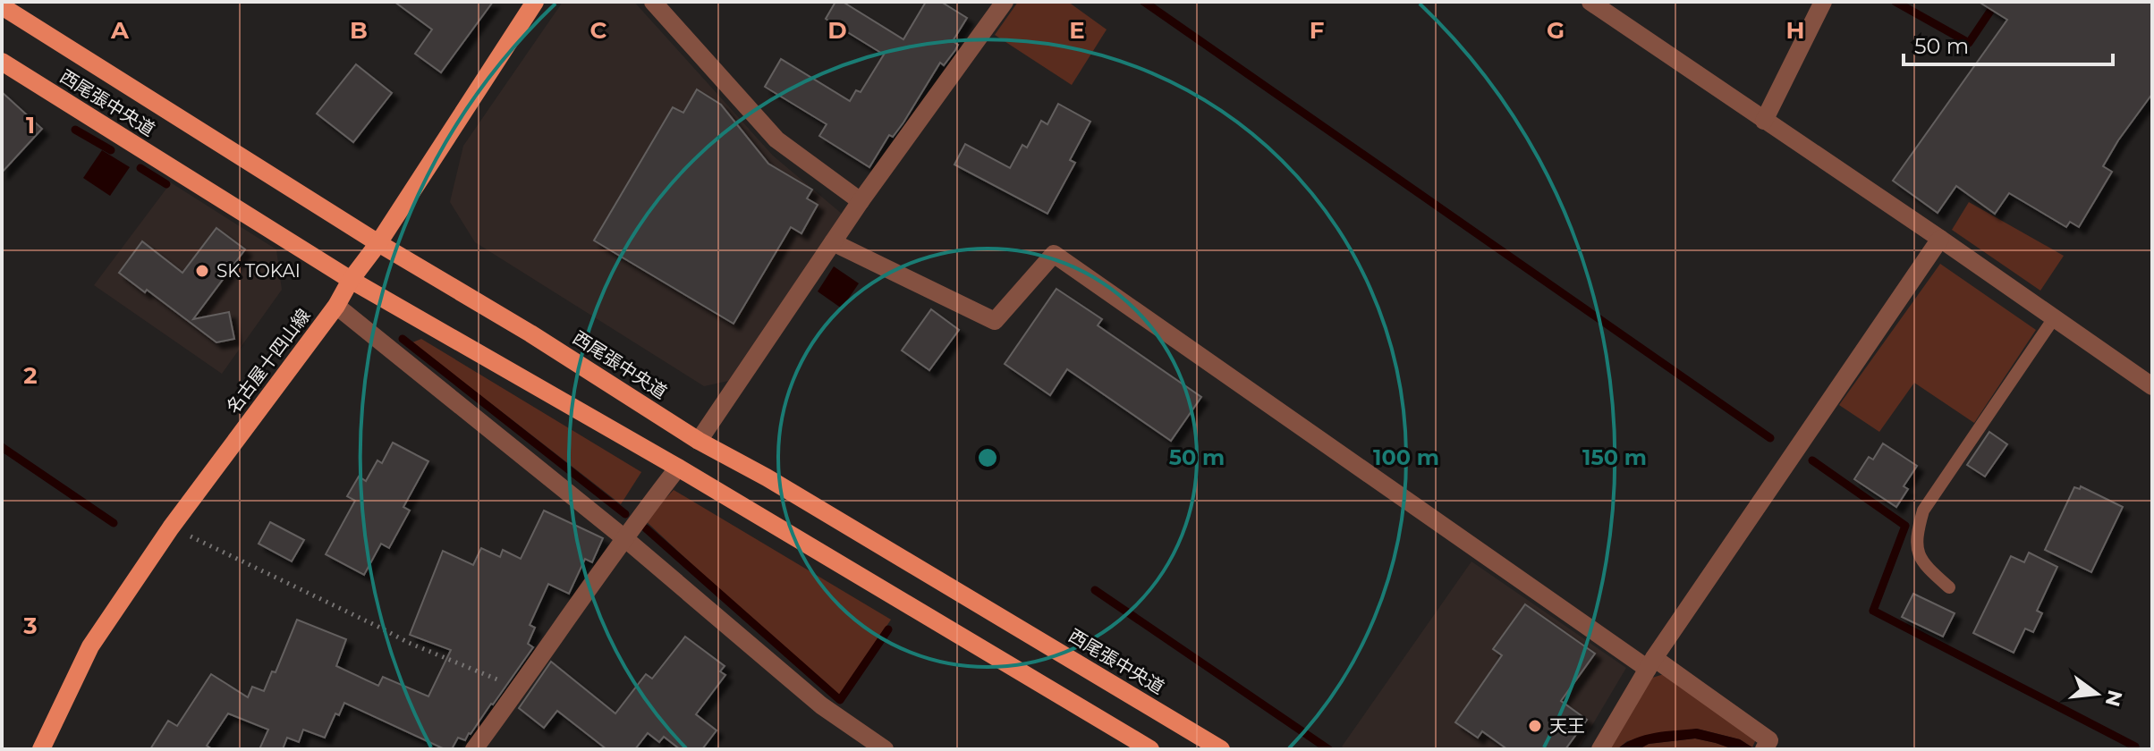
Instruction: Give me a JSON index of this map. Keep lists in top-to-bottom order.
{
  "streets": {
    "main road": ["西尾張中央道", "名古屋十四山線"]
  },
  "crossings": [
    ["西尾張中央道", "名古屋十四山線"]
  ],
  "places": ["SK TOKAI", "天王"],
  "scale_bar": "50 m",
  "north": "right",
  "grid": {
    "columns": [
      "A",
      "B",
      "C",
      "D",
      "E",
      "F",
      "G",
      "H"
    ],
    "rows": ["1", "2", "3"]
  },
  "rings": ["50 m", "100 m", "150 m"]
}
